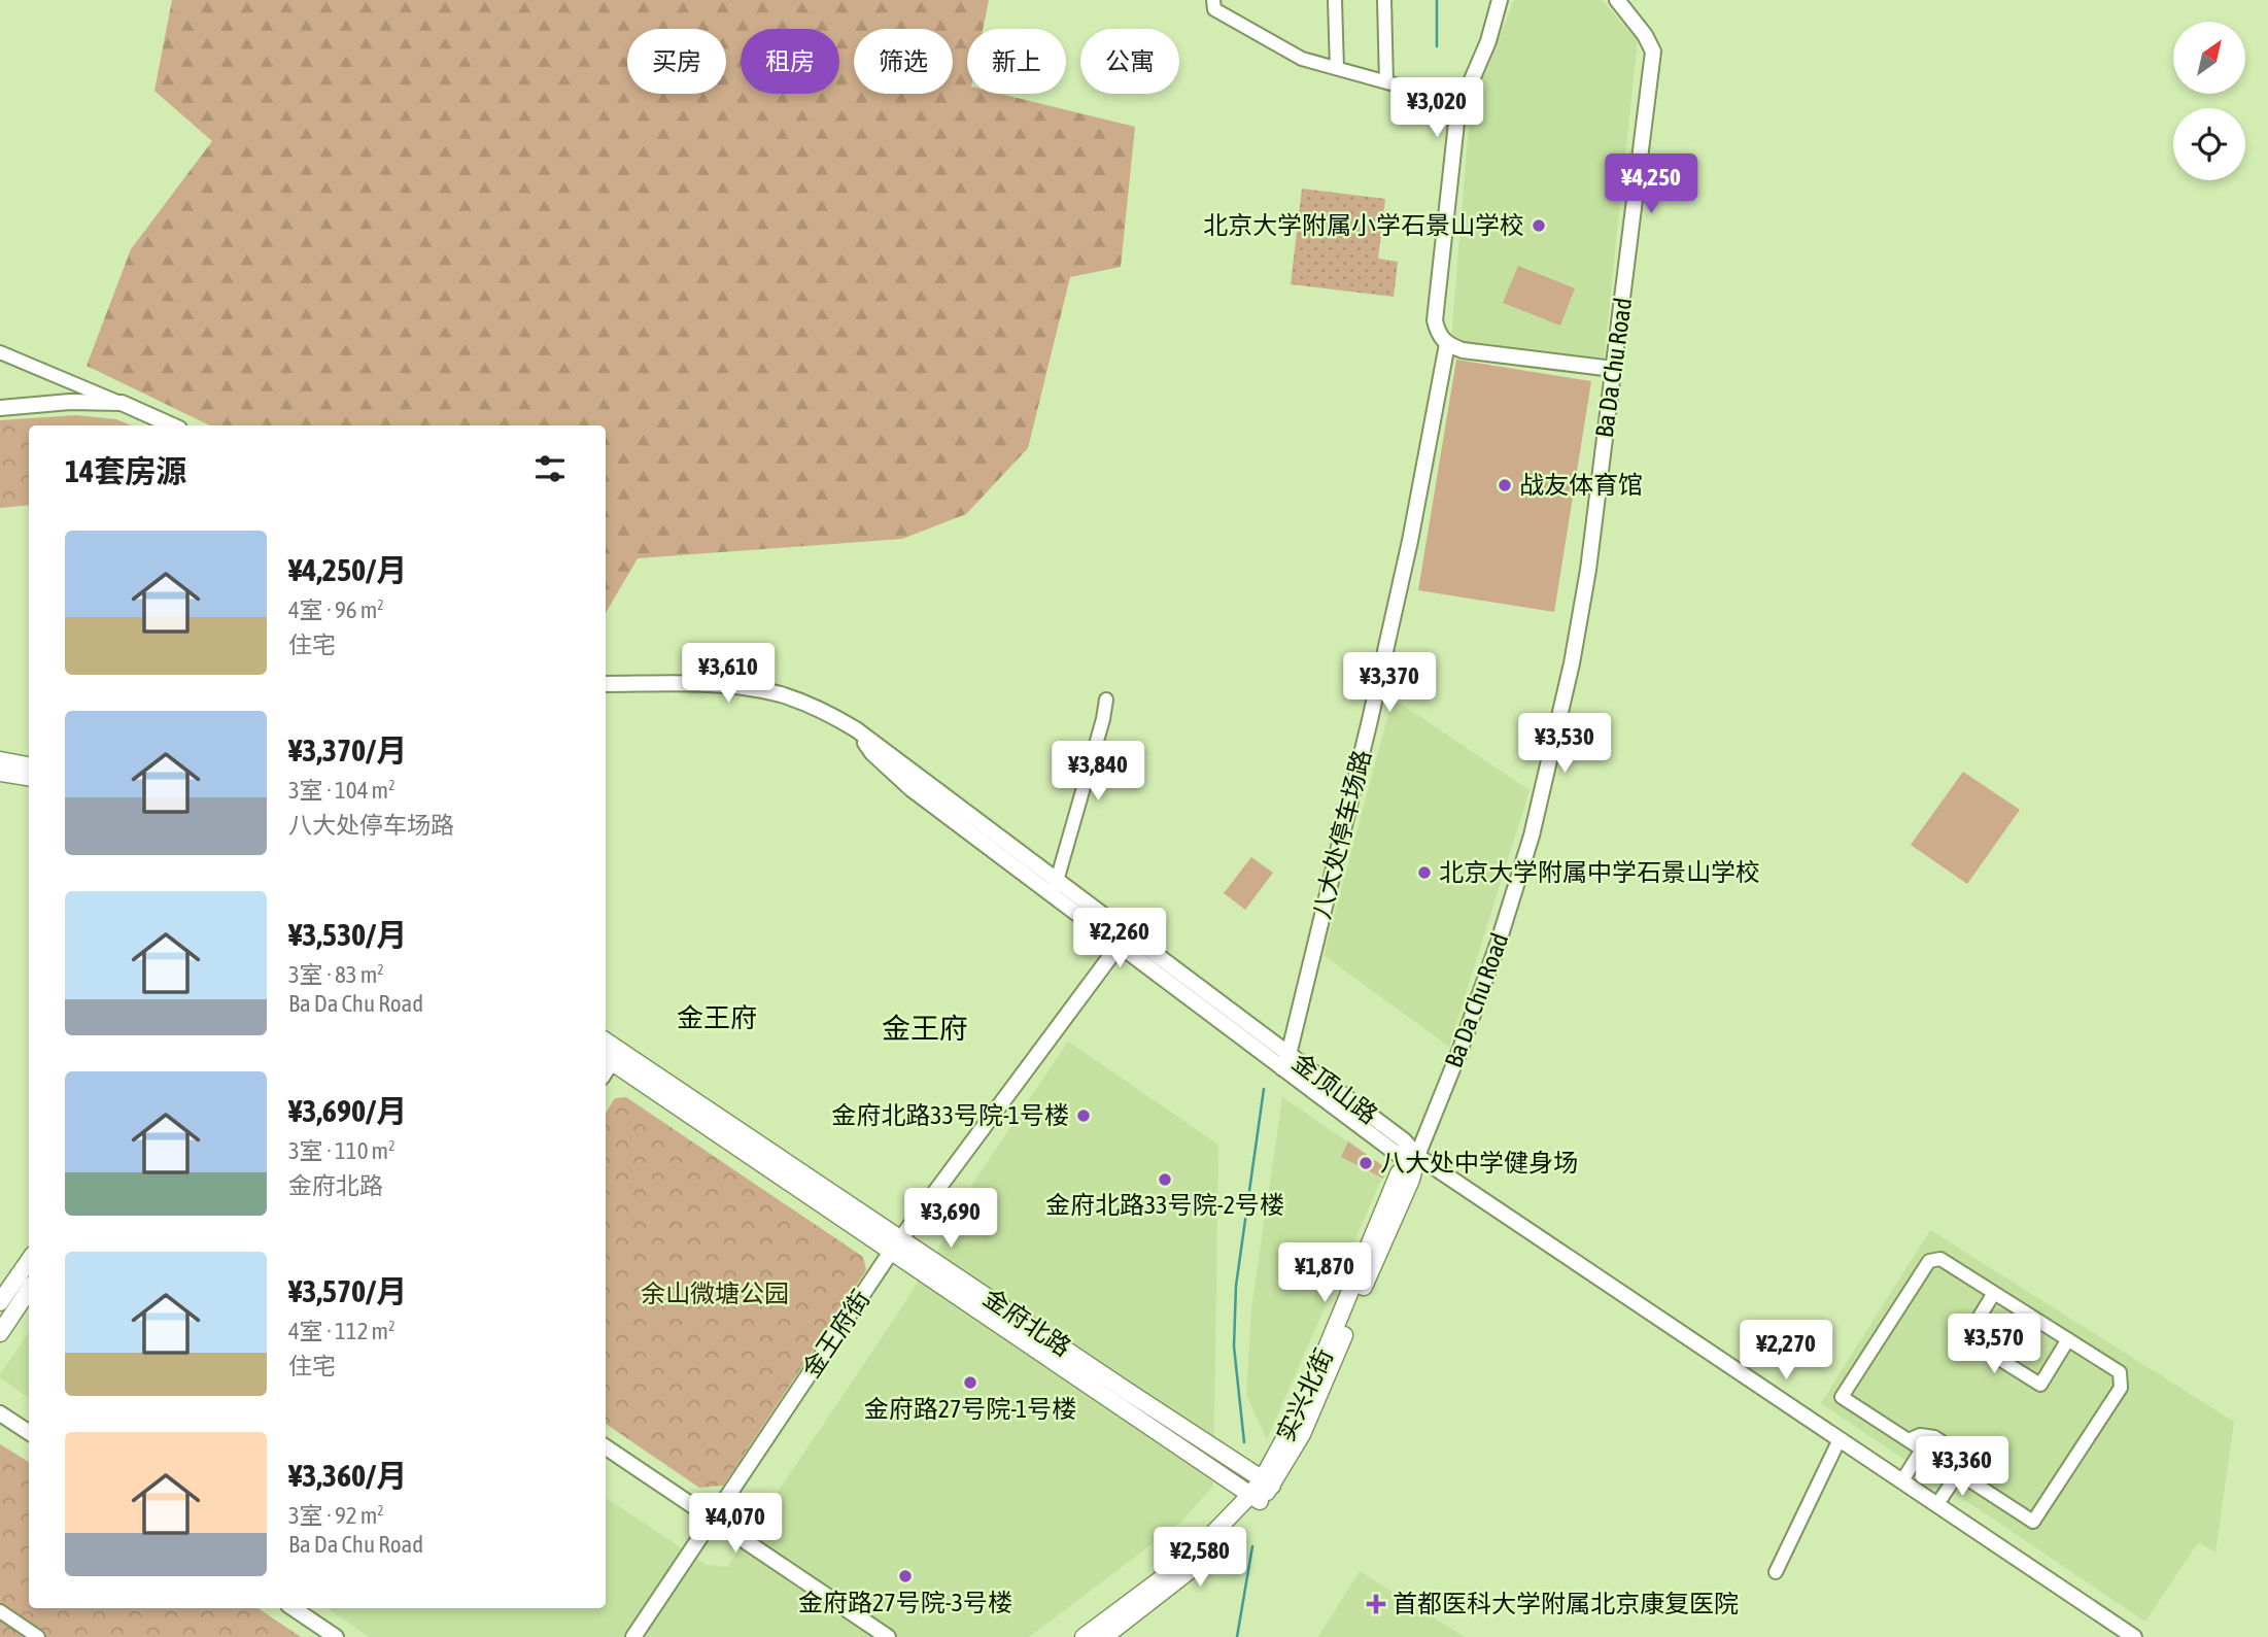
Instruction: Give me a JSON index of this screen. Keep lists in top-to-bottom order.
{
  "streets": {
    "main road": ["金府北路", "实兴北街"],
    "street": [
      "Ba Da Chu Road",
      "八大处停车场路",
      "金顶山路",
      "金王府街"
    ]
  },
  "crossings": [
    ["Ba Da Chu Road", "金顶山路"],
    ["Ba Da Chu Road", "实兴北街"],
    ["八大处停车场路", "金顶山路"],
    ["金顶山路", "金王府街"],
    ["金顶山路", "实兴北街"],
    ["金府北路", "金王府街"],
    ["金府北路", "实兴北街"]
  ],
  "districts": ["金王府", "金王府"],
  "parks": ["余山微塘公园"],
  "places": {
    "other": [
      "北京大学附属小学石景山学校",
      "战友体育馆",
      "北京大学附属中学石景山学校",
      "金府北路33号院-1号楼",
      "八大处中学健身场",
      "金府北路33号院-2号楼",
      "金府路27号院-1号楼",
      "金府路27号院-3号楼"
    ],
    "health": ["首都医科大学附属北京康复医院"]
  },
  "north": "top right",
  "page": {
    "chip": [
      "买房",
      "租房",
      "筛选",
      "新上",
      "公寓"
    ],
    "price": [
      "¥3,020",
      "¥4,250",
      "¥3,610",
      "¥3,370",
      "¥3,530",
      "¥3,840",
      "¥2,260",
      "¥3,690",
      "¥1,870",
      "¥3,570",
      "¥2,270",
      "¥3,360",
      "¥4,070",
      "¥2,580"
    ],
    "heading": "14套房源",
    "list": [
      {
        "name": "¥4,250/月",
        "note": "4室 · 96 m² · 住宅"
      },
      {
        "name": "¥3,370/月",
        "note": "3室 · 104 m² · 八大处停车场路"
      },
      {
        "name": "¥3,530/月",
        "note": "3室 · 83 m² · Ba Da Chu Road"
      },
      {
        "name": "¥3,690/月",
        "note": "3室 · 110 m² · 金府北路"
      },
      {
        "name": "¥3,570/月",
        "note": "4室 · 112 m² · 住宅"
      },
      {
        "name": "¥3,360/月",
        "note": "3室 · 92 m² · Ba Da Chu Road"
      }
    ]
  }
}
